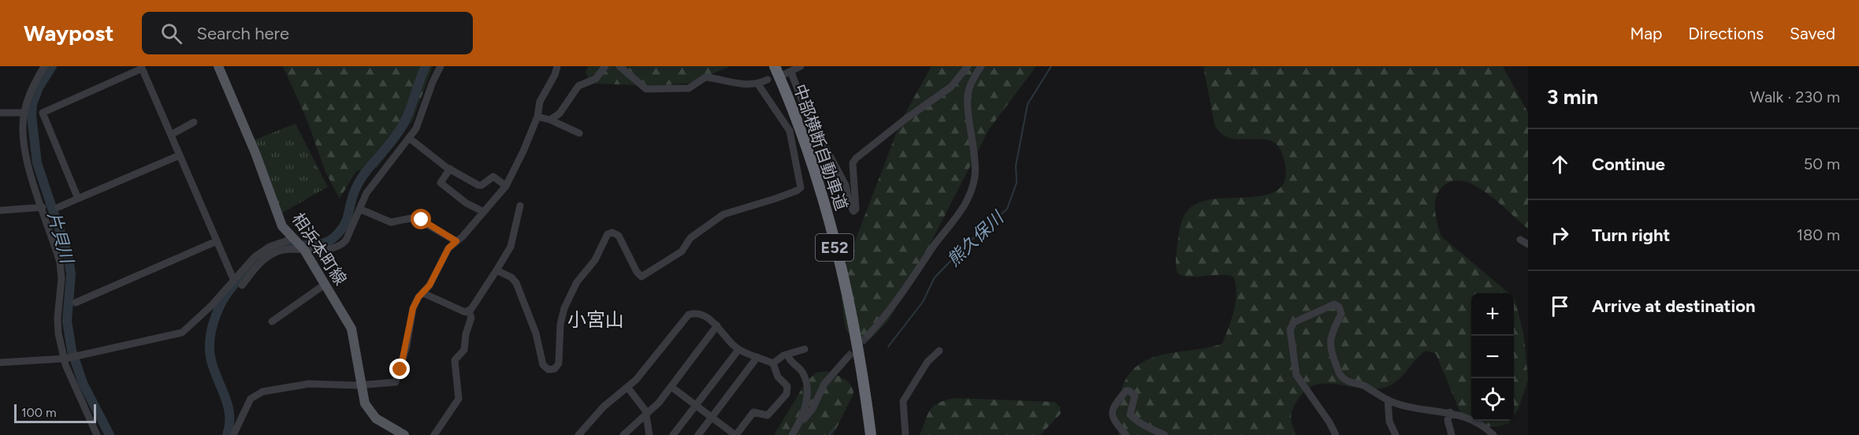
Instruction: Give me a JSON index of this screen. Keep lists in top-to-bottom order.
{
  "streets": {
    "highway": ["中部横断自動車道", "E52"],
    "main road": ["相浜本町線"]
  },
  "districts": ["小宮山"],
  "water": ["片貝川", "熊久保川"],
  "scale_bar": "100 m",
  "page": {
    "header": "Waypost",
    "search": "Search here",
    "nav": ["Map", "Directions", "Saved"],
    "heading": ["3 min", "Walk · 230 m"],
    "list": [
      ["Continue", "50 m"],
      ["Turn right", "180 m"],
      "Arrive at destination"
    ],
    "map_buttons": ["+", "−"],
    "scale": "100 m"
  }
}
